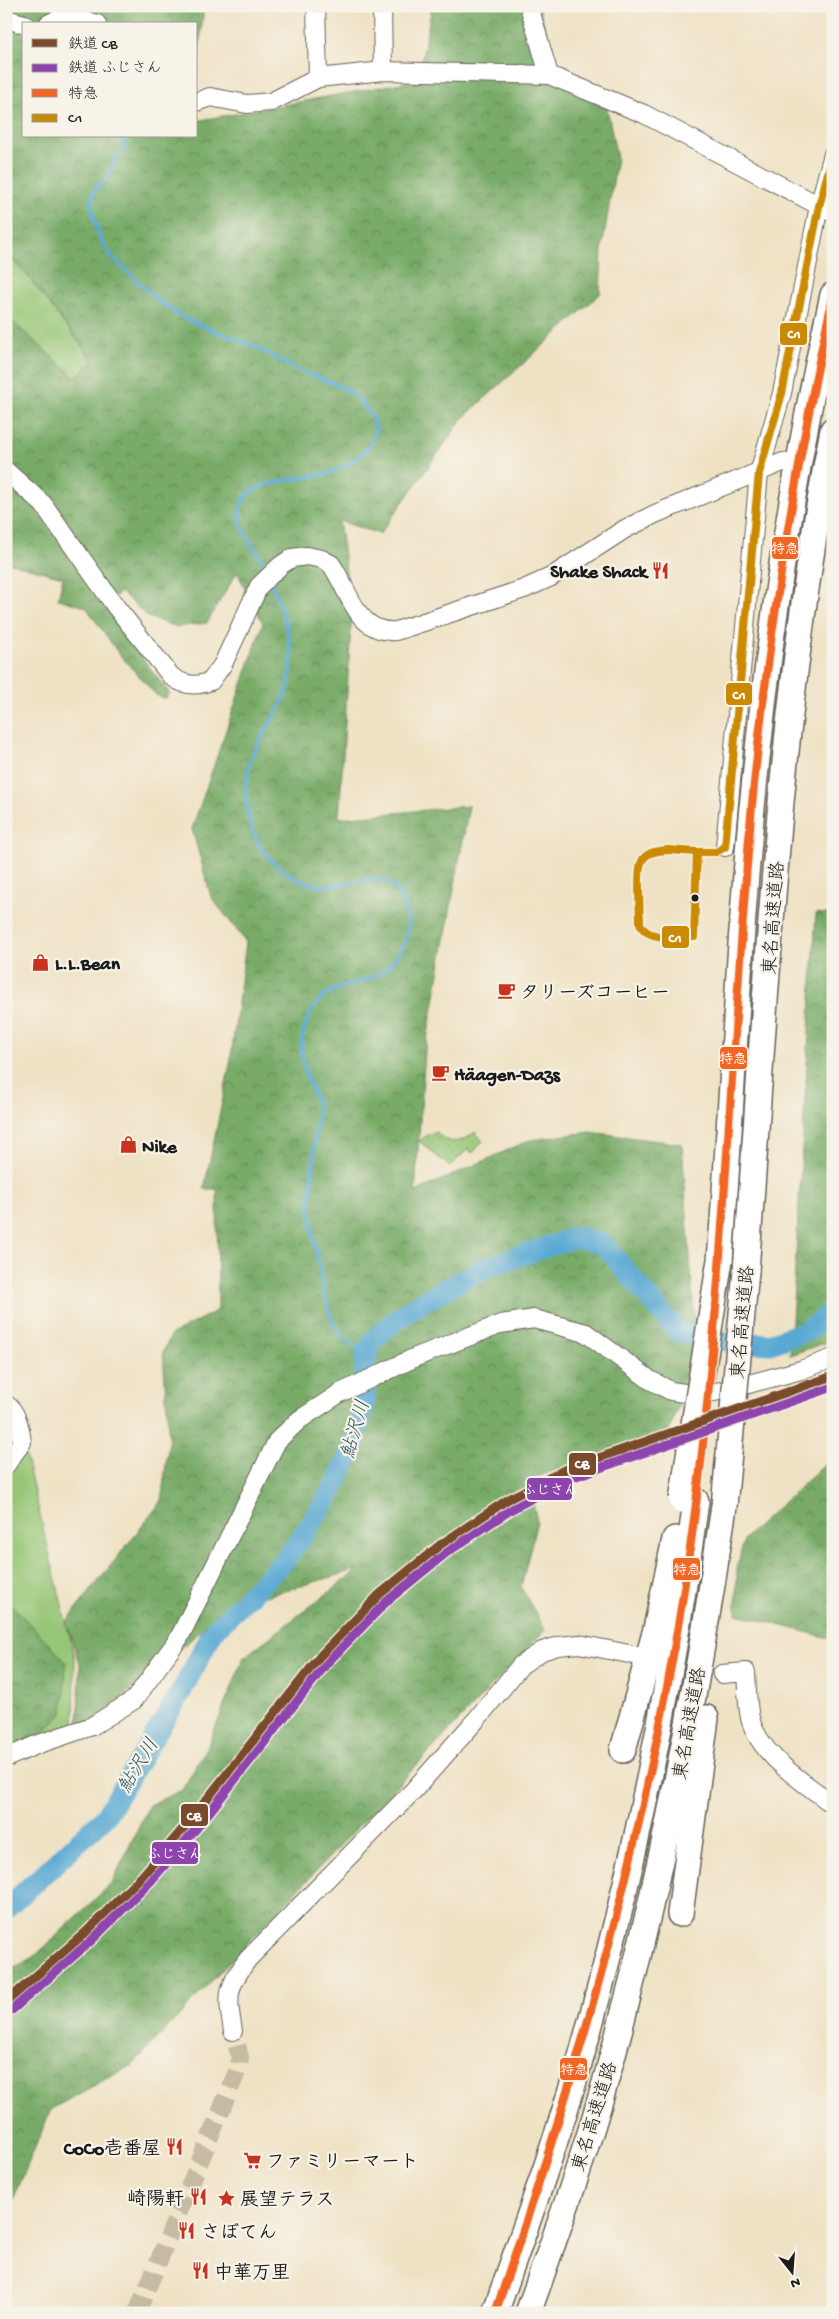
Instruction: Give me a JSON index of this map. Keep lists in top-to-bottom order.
{
  "streets": {
    "highway": ["東名高速道路"]
  },
  "water": ["鮎沢川"],
  "places": {
    "restaurant": [
      "Shake Shack",
      "CoCo壱番屋",
      "崎陽軒",
      "さぼてん",
      "中華万里"
    ],
    "shop": ["L.L.Bean", "Nike"],
    "cafe": ["タリーズコーヒー", "Häagen-Dazs"],
    "supermarket": ["ファミリーマート"],
    "place": ["展望テラス"]
  },
  "lines": [
    "transit line C1",
    "transit line 特急",
    "rail line CB",
    "rail line ふじさん"
  ],
  "legend": [
    "鉄道 CB",
    "鉄道 ふじさん",
    "特急",
    "C1"
  ],
  "north": "bottom"
}
